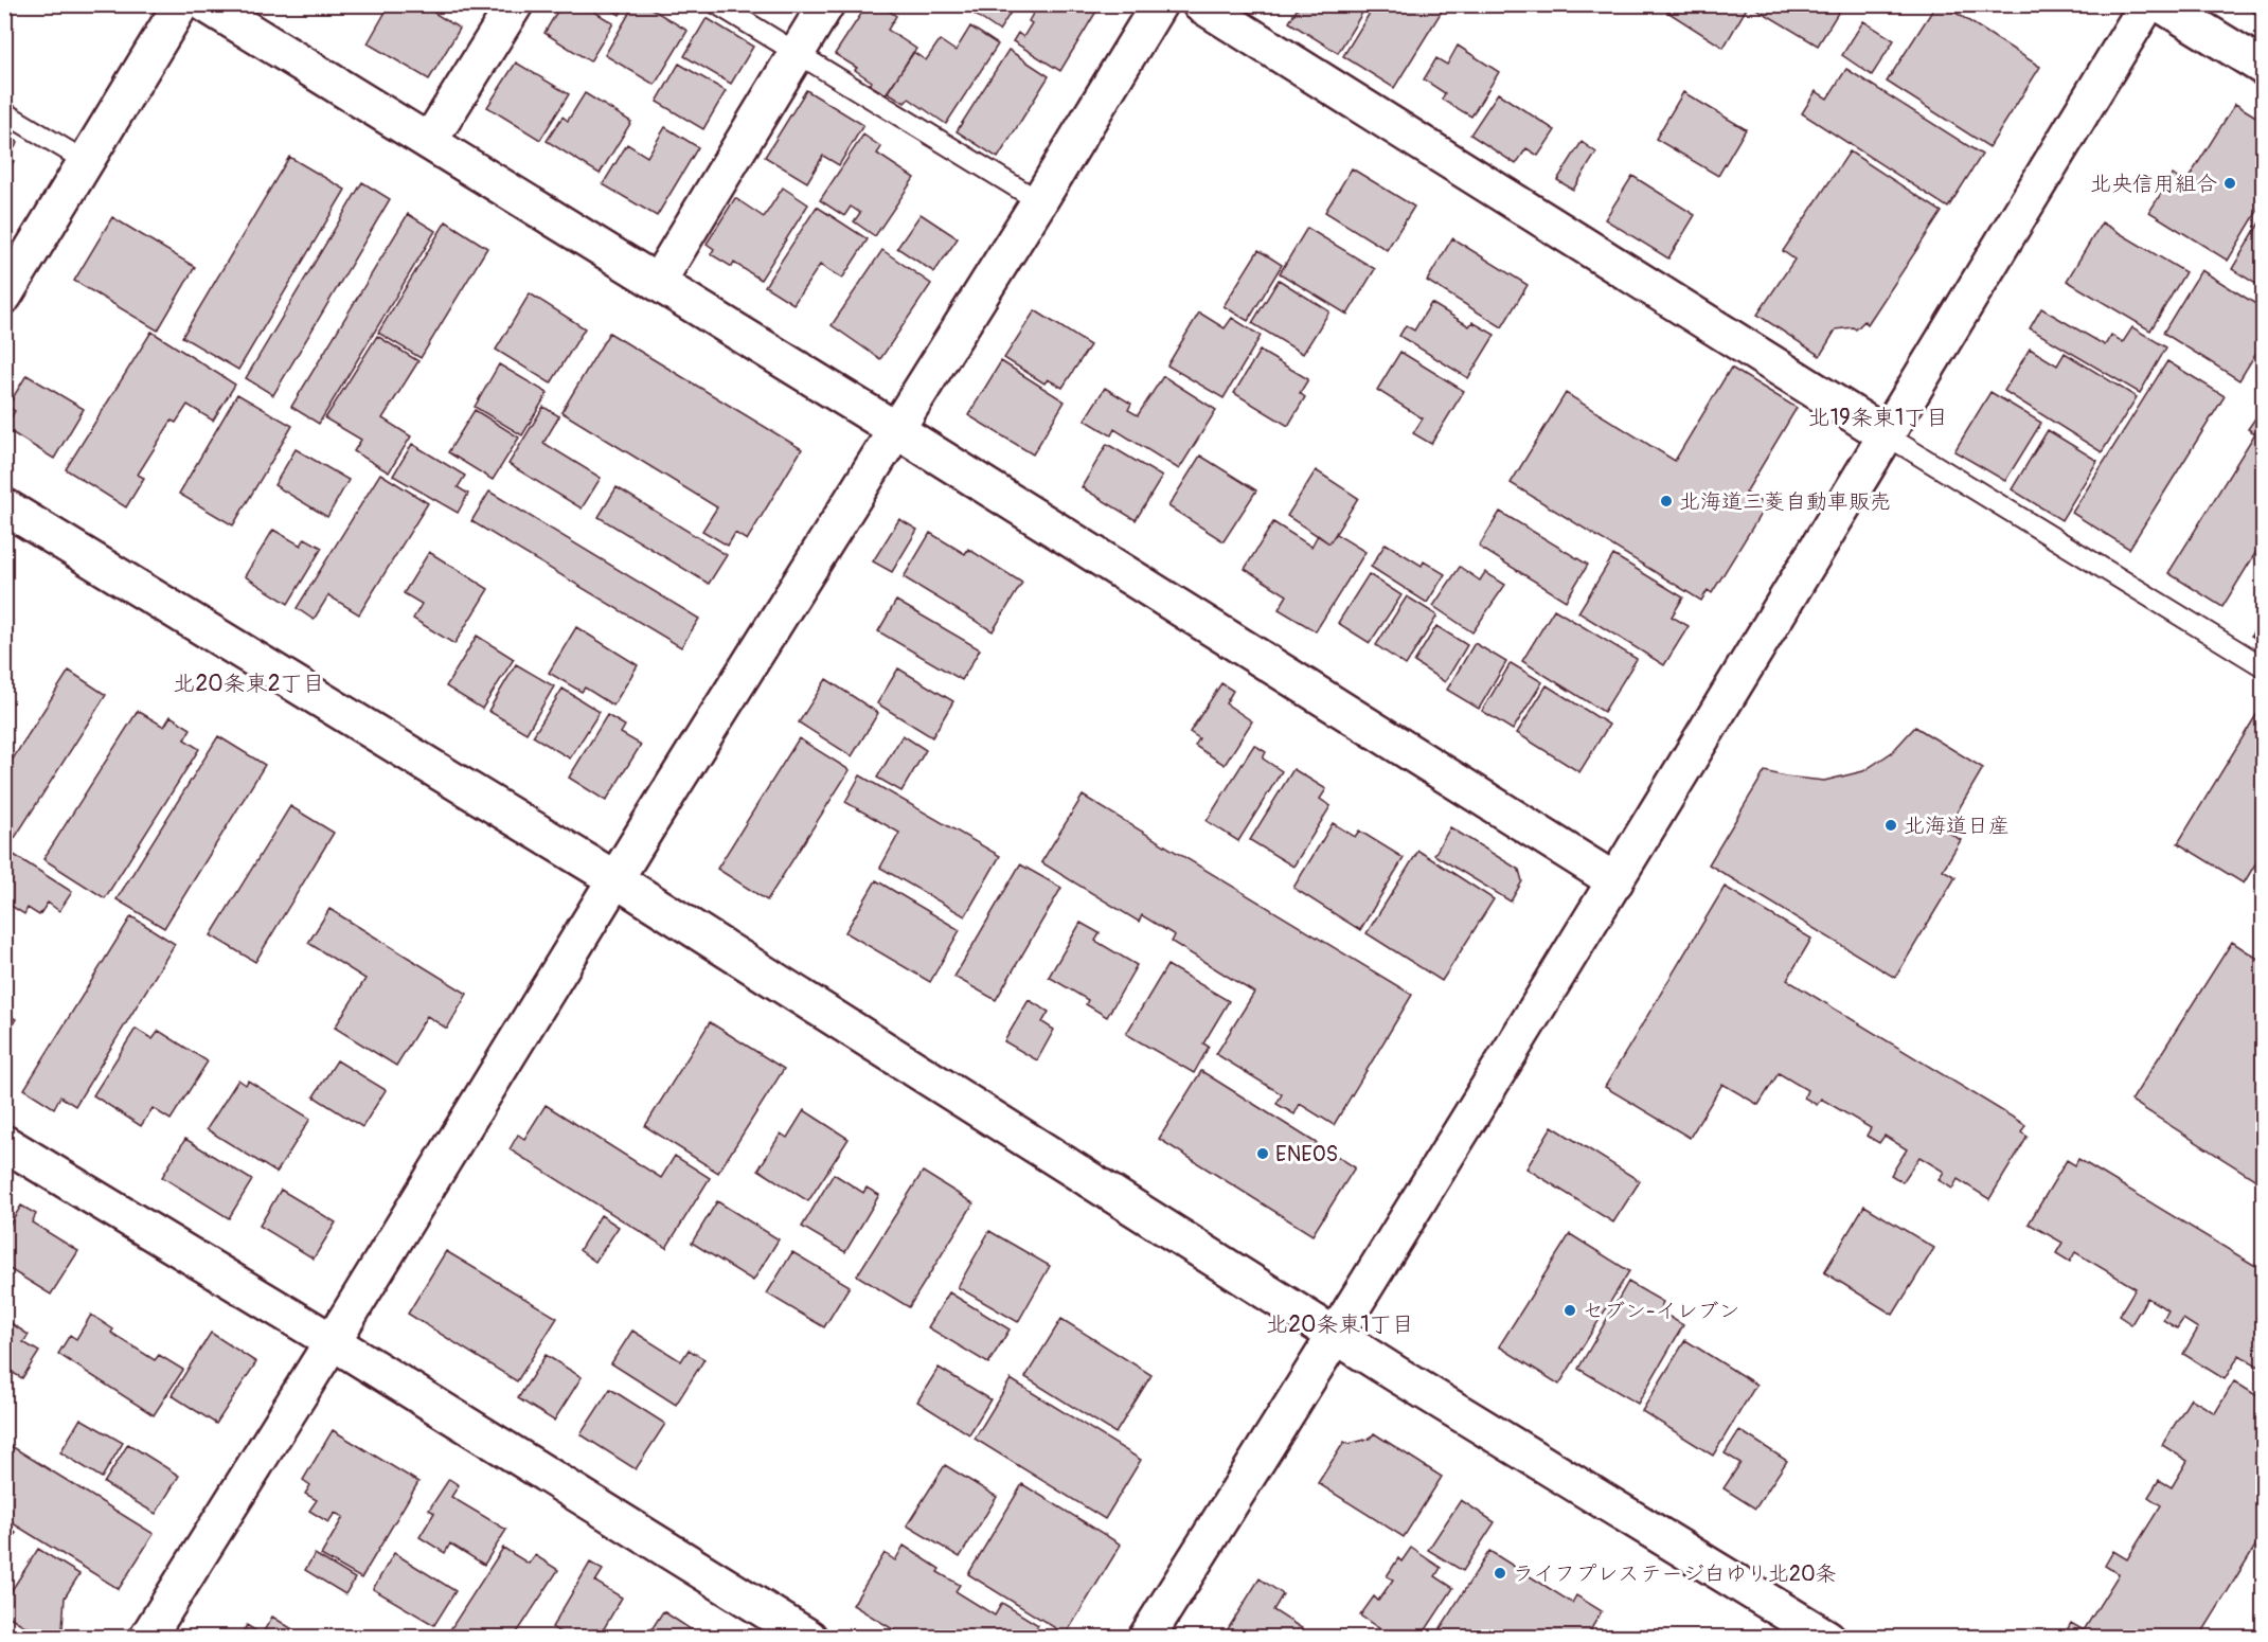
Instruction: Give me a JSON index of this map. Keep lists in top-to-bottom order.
{
  "districts": ["北19条東1丁目", "北20条東2丁目", "北20条東1丁目"],
  "places": [
    "北央信用組合",
    "北海道三菱自動車販売",
    "北海道日産",
    "ENEOS",
    "セブン-イレブン",
    "ライフプレステージ白ゆり北20条"
  ]
}
